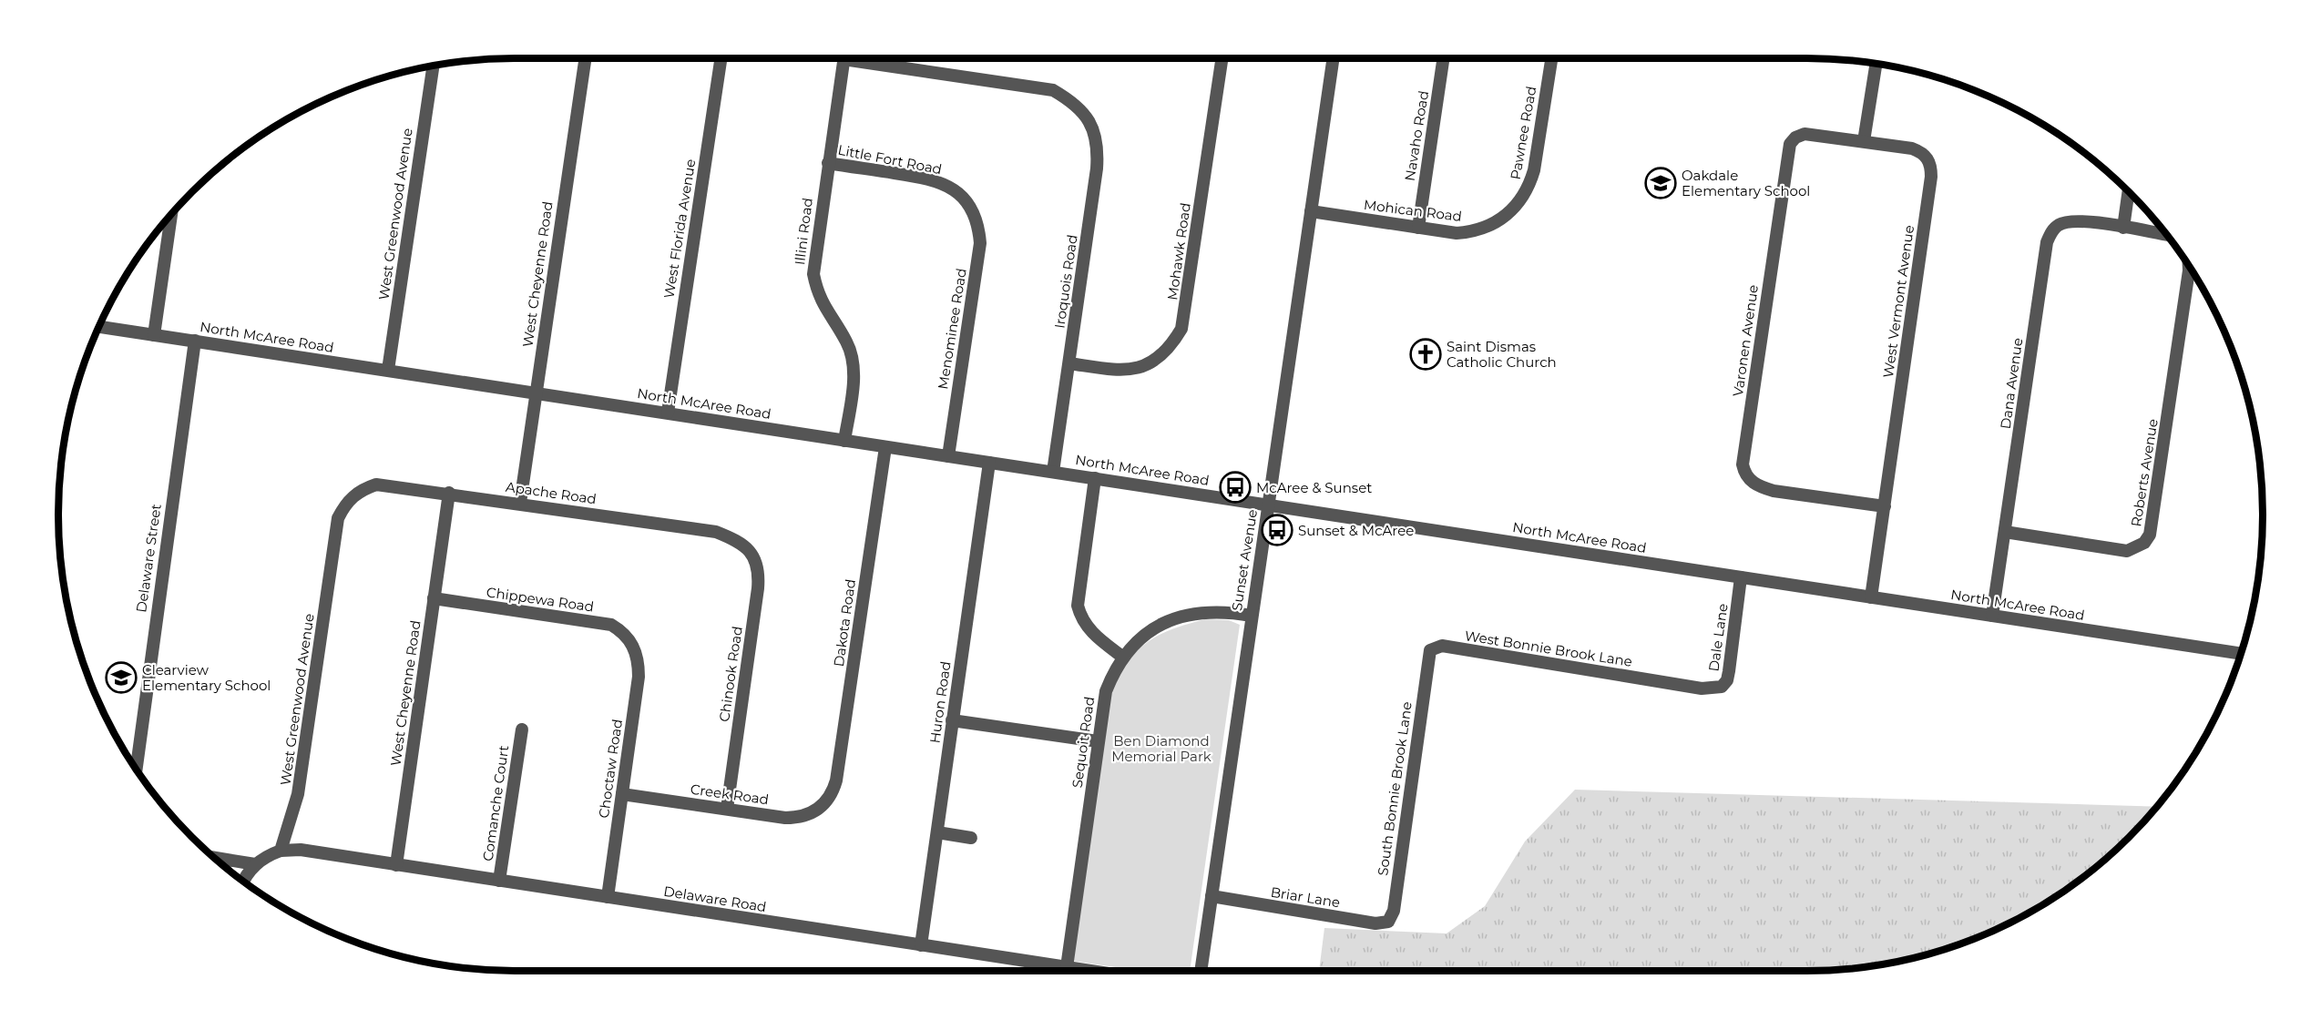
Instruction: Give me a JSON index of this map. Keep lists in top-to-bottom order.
{
  "streets": {
    "street": [
      "Pawnee Road",
      "Navaho Road",
      "Little Fort Road",
      "Mohican Road",
      "West Greenwood Avenue",
      "West Florida Avenue",
      "Illini Road",
      "Mohawk Road",
      "West Cheyenne Road",
      "Iroquois Road",
      "West Vermont Avenue",
      "Menominee Road",
      "North McAree Road",
      "Varonen Avenue",
      "Dana Avenue",
      "Roberts Avenue",
      "Apache Road",
      "Delaware Street",
      "Sunset Avenue",
      "Chippewa Road",
      "Dakota Road",
      "Dale Lane",
      "West Bonnie Brook Lane",
      "Chinook Road",
      "Huron Road",
      "Sequoit Road",
      "Choctaw Road",
      "South Bonnie Brook Lane",
      "Creek Road",
      "Comanche Court",
      "Briar Lane",
      "Delaware Road"
    ]
  },
  "crossings": [
    ["Pawnee Road", "Mohican Road"],
    ["Navaho Road", "Mohican Road"],
    ["Little Fort Road", "Illini Road"],
    ["Little Fort Road", "Menominee Road"],
    ["Mohican Road", "Sunset Avenue"],
    ["West Greenwood Avenue", "North McAree Road"],
    ["West Greenwood Avenue", "Apache Road"],
    ["West Greenwood Avenue", "Delaware Road"],
    ["West Florida Avenue", "North McAree Road"],
    ["Illini Road", "North McAree Road"],
    ["Mohawk Road", "Iroquois Road"],
    ["West Cheyenne Road", "North McAree Road"],
    ["West Cheyenne Road", "Apache Road"],
    ["West Cheyenne Road", "Chippewa Road"],
    ["West Cheyenne Road", "Delaware Road"],
    ["Iroquois Road", "North McAree Road"],
    ["West Vermont Avenue", "North McAree Road"],
    ["West Vermont Avenue", "Varonen Avenue"],
    ["Menominee Road", "North McAree Road"],
    ["North McAree Road", "Dana Avenue"],
    ["North McAree Road", "Delaware Street"],
    ["North McAree Road", "Sunset Avenue"],
    ["North McAree Road", "Dakota Road"],
    ["North McAree Road", "Dale Lane"],
    ["North McAree Road", "Huron Road"],
    ["Dana Avenue", "Roberts Avenue"],
    ["Apache Road", "Chinook Road"],
    ["Sunset Avenue", "Briar Lane"],
    ["Chippewa Road", "Choctaw Road"],
    ["Dakota Road", "Creek Road"],
    ["Dale Lane", "West Bonnie Brook Lane"],
    ["West Bonnie Brook Lane", "South Bonnie Brook Lane"],
    ["Chinook Road", "Creek Road"],
    ["Huron Road", "Delaware Road"],
    ["Sequoit Road", "Delaware Road"],
    ["Choctaw Road", "Creek Road"],
    ["Choctaw Road", "Delaware Road"],
    ["South Bonnie Brook Lane", "Briar Lane"],
    ["Comanche Court", "Delaware Road"]
  ],
  "parks": ["Ben Diamond Memorial Park"],
  "places": {
    "school or university": ["Oakdale Elementary School", "Clearview Elementary School"],
    "church": ["Saint Dismas Catholic Church"],
    "bus stop": ["McAree & Sunset", "Sunset & McAree"]
  }
}
